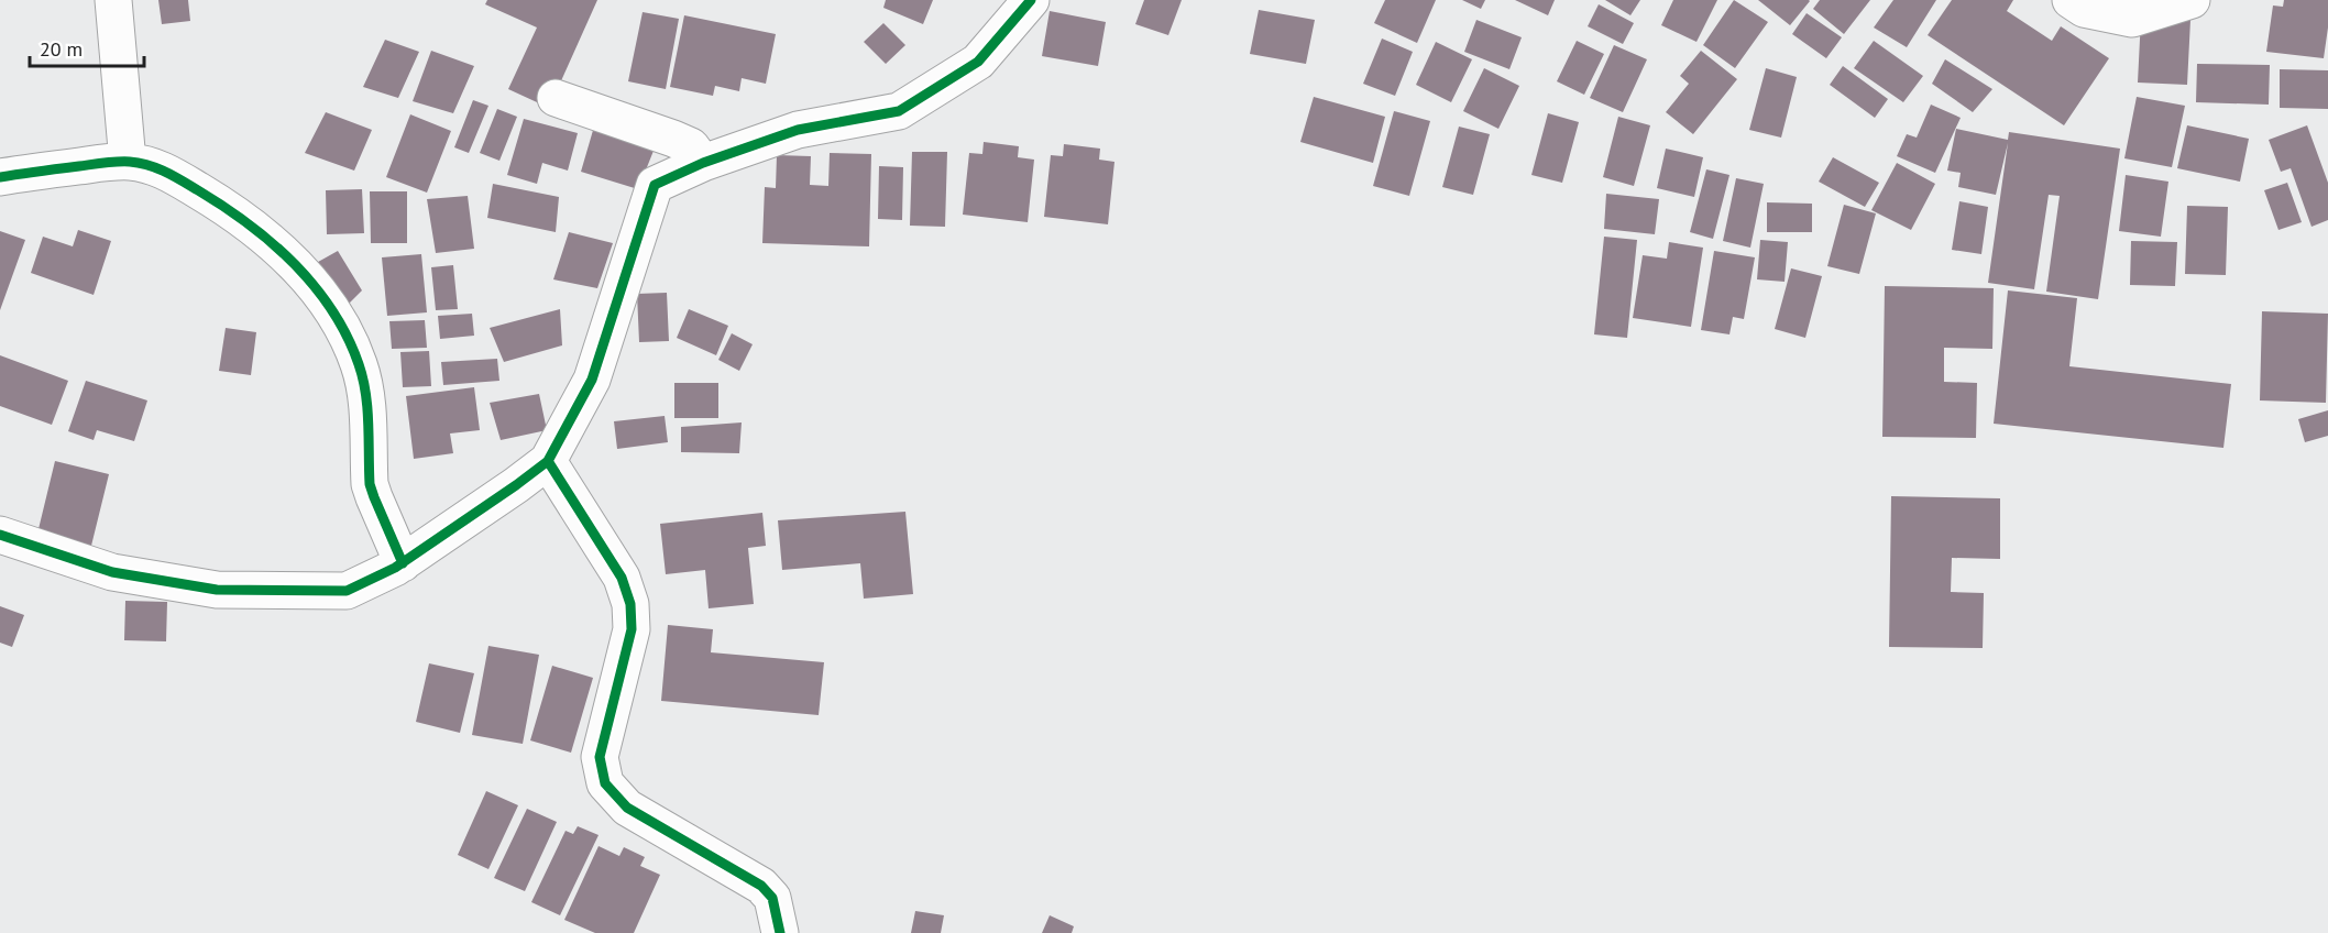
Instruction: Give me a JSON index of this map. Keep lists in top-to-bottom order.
{
  "scale_bar": "20 m"
}
